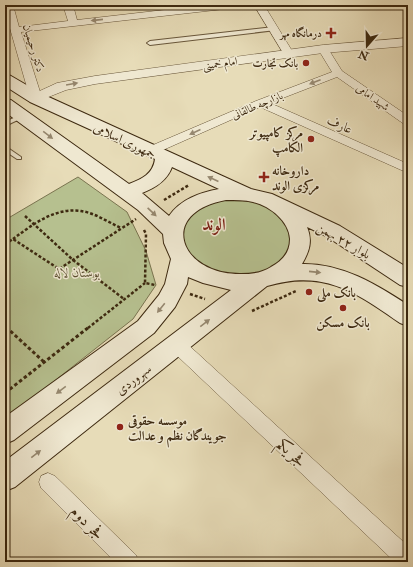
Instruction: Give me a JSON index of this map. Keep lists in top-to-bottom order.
{
  "streets": {
    "main road": ["جمهوری اسلامی", "بلوار ۲۲ بهمن", "سهروردی"],
    "street": [
      "دکتر رحیمیان",
      "امام خمینی",
      "شهید امامی",
      "بازارچه طالقانی",
      "عارف",
      "فجر یکم",
      "فجر دوم"
    ]
  },
  "crossings": [
    ["دکتر رحیمیان", "امام خمینی"],
    ["دکتر رحیمیان", "جمهوری اسلامی"],
    ["امام خمینی", "جمهوری اسلامی"],
    ["شهید امامی", "بازارچه طالقانی"],
    ["بازارچه طالقانی", "عارف"],
    ["بازارچه طالقانی", "جمهوری اسلامی"],
    ["جمهوری اسلامی", "بلوار ۲۲ بهمن"],
    ["جمهوری اسلامی", "سهروردی"],
    ["بلوار ۲۲ بهمن", "سهروردی"],
    ["سهروردی", "فجر یکم"]
  ],
  "districts": ["الوند"],
  "parks": ["بوستان لاله"],
  "places": {
    "health": ["درمانگاه مهر", "داروخانه مرکزی الوند"],
    "other": [
      "بانک تجارت",
      "مرکز کامپیوتر الکامپ",
      "بانک ملی",
      "بانک مسکن",
      "موسسه حقوقی جویندگان نظم و عدالت"
    ]
  },
  "north": "bottom"
}
